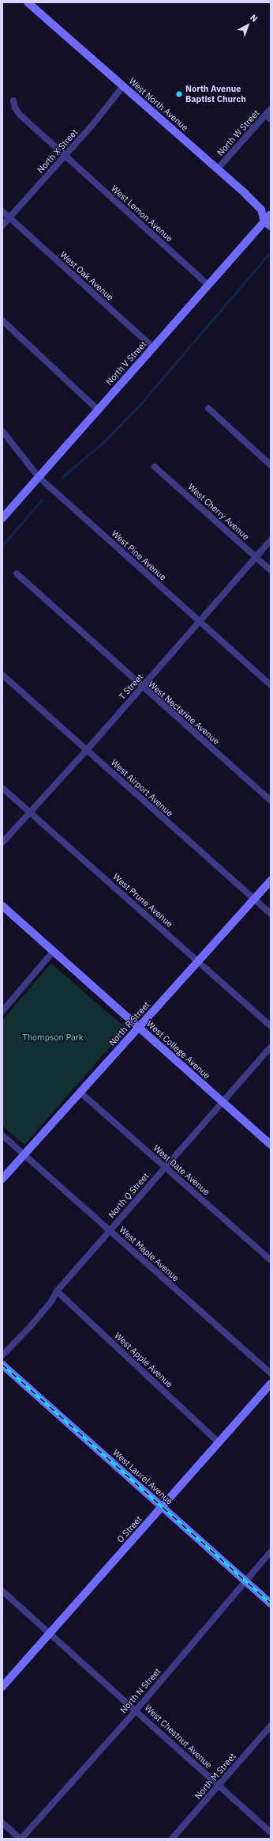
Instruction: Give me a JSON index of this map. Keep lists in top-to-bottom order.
{
  "streets": {
    "street": [
      "West North Avenue",
      "North W Street",
      "North X Street",
      "West Lemon Avenue",
      "West Oak Avenue",
      "North V Street",
      "West Cherry Avenue",
      "West Pine Avenue",
      "T Street",
      "West Nectarine Avenue",
      "West Airport Avenue",
      "West Prune Avenue",
      "North R Street",
      "West College Avenue",
      "West Date Avenue",
      "North Q Street",
      "West Maple Avenue",
      "West Apple Avenue",
      "West Laurel Avenue",
      "O Street",
      "North N Street",
      "West Chestnut Avenue",
      "North M Street"
    ]
  },
  "crossings": [
    ["West North Avenue", "North W Street"],
    ["West North Avenue", "North X Street"],
    ["West North Avenue", "North V Street"],
    ["North X Street", "West Lemon Avenue"],
    ["North X Street", "West Oak Avenue"],
    ["West Lemon Avenue", "North V Street"],
    ["West Oak Avenue", "North V Street"],
    ["North V Street", "West Pine Avenue"],
    ["West Cherry Avenue", "T Street"],
    ["West Pine Avenue", "T Street"],
    ["T Street", "West Nectarine Avenue"],
    ["T Street", "West Airport Avenue"],
    ["T Street", "West Prune Avenue"],
    ["West Airport Avenue", "North R Street"],
    ["West Prune Avenue", "North R Street"],
    ["North R Street", "West College Avenue"],
    ["North R Street", "West Date Avenue"],
    ["North R Street", "West Maple Avenue"],
    ["West College Avenue", "North Q Street"],
    ["West Date Avenue", "North Q Street"],
    ["North Q Street", "West Maple Avenue"],
    ["North Q Street", "West Apple Avenue"],
    ["West Apple Avenue", "O Street"],
    ["West Laurel Avenue", "O Street"],
    ["West Laurel Avenue", "North N Street"],
    ["O Street", "West Chestnut Avenue"],
    ["North N Street", "West Chestnut Avenue"],
    ["West Chestnut Avenue", "North M Street"]
  ],
  "parks": ["Thompson Park"],
  "places": ["North Avenue Baptist Church"],
  "north": "top right"
}
